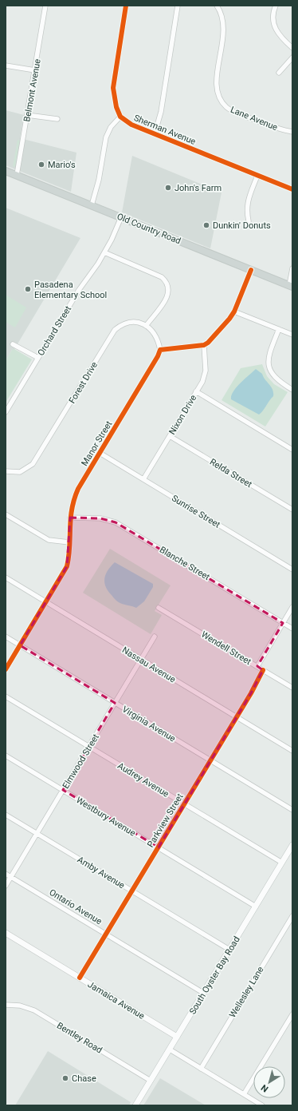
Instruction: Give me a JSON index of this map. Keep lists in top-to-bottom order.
{
  "streets": {
    "main road": ["Old Country Road", "South Oyster Bay Road", "Jamaica Avenue"],
    "street": [
      "Belmont Avenue",
      "Lane Avenue",
      "Sherman Avenue",
      "Orchard Street",
      "Forest Drive",
      "Nixon Drive",
      "Manor Street",
      "Relda Street",
      "Sunrise Street",
      "Blanche Street",
      "Wendell Street",
      "Nassau Avenue",
      "Virginia Avenue",
      "Elmwood Street",
      "Audrey Avenue",
      "Westbury Avenue",
      "Parkview Street",
      "Amby Avenue",
      "Ontario Avenue",
      "Wellesley Lane",
      "Bentley Road"
    ]
  },
  "crossings": [
    ["Belmont Avenue", "Old Country Road"],
    ["Old Country Road", "Orchard Street"],
    ["Nixon Drive", "Relda Street"],
    ["Nixon Drive", "Sunrise Street"],
    ["Manor Street", "Sunrise Street"],
    ["Manor Street", "Blanche Street"],
    ["Manor Street", "Nassau Avenue"],
    ["Manor Street", "Virginia Avenue"],
    ["Wendell Street", "Parkview Street"],
    ["Nassau Avenue", "Elmwood Street"],
    ["Nassau Avenue", "Parkview Street"],
    ["Virginia Avenue", "Elmwood Street"],
    ["Virginia Avenue", "Parkview Street"],
    ["Elmwood Street", "Audrey Avenue"],
    ["Elmwood Street", "Westbury Avenue"],
    ["Elmwood Street", "Amby Avenue"],
    ["Elmwood Street", "Ontario Avenue"],
    ["Audrey Avenue", "Parkview Street"],
    ["Audrey Avenue", "South Oyster Bay Road"],
    ["Westbury Avenue", "Parkview Street"],
    ["Westbury Avenue", "South Oyster Bay Road"],
    ["Parkview Street", "Amby Avenue"],
    ["Parkview Street", "Ontario Avenue"],
    ["Parkview Street", "Jamaica Avenue"],
    ["Amby Avenue", "South Oyster Bay Road"],
    ["Ontario Avenue", "South Oyster Bay Road"],
    ["South Oyster Bay Road", "Jamaica Avenue"],
    ["South Oyster Bay Road", "Bentley Road"]
  ],
  "places": [
    "Mario's",
    "John's Farm",
    "Dunkin' Donuts",
    "Pasadena Elementary School",
    "Chase"
  ],
  "north": "bottom left"
}
